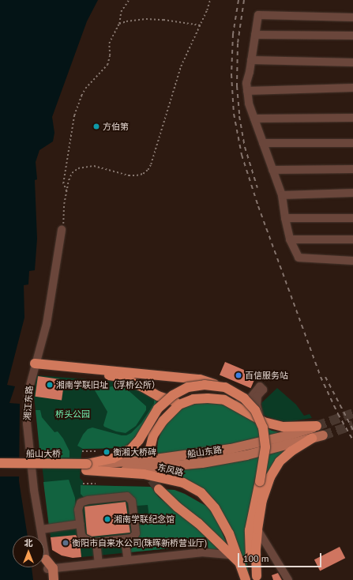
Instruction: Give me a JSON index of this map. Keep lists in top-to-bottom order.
{
  "streets": {
    "highway": ["船山大桥", "东风路"],
    "main road": ["湘江东路", "船山东路"]
  },
  "crossings": [
    ["船山东路", "船山大桥"],
    ["船山东路", "东风路"],
    ["船山大桥", "东风路"]
  ],
  "parks": ["桥头公园"],
  "places": [
    "方伯第",
    "百信服务站",
    "湘南学联旧址（浮桥公所）",
    "衡湘大桥碑",
    "湘南学联纪念馆",
    "衡阳市自来水公司(珠晖新桥营业厅)"
  ],
  "scale_bar": "100 m",
  "north": "top"
}
